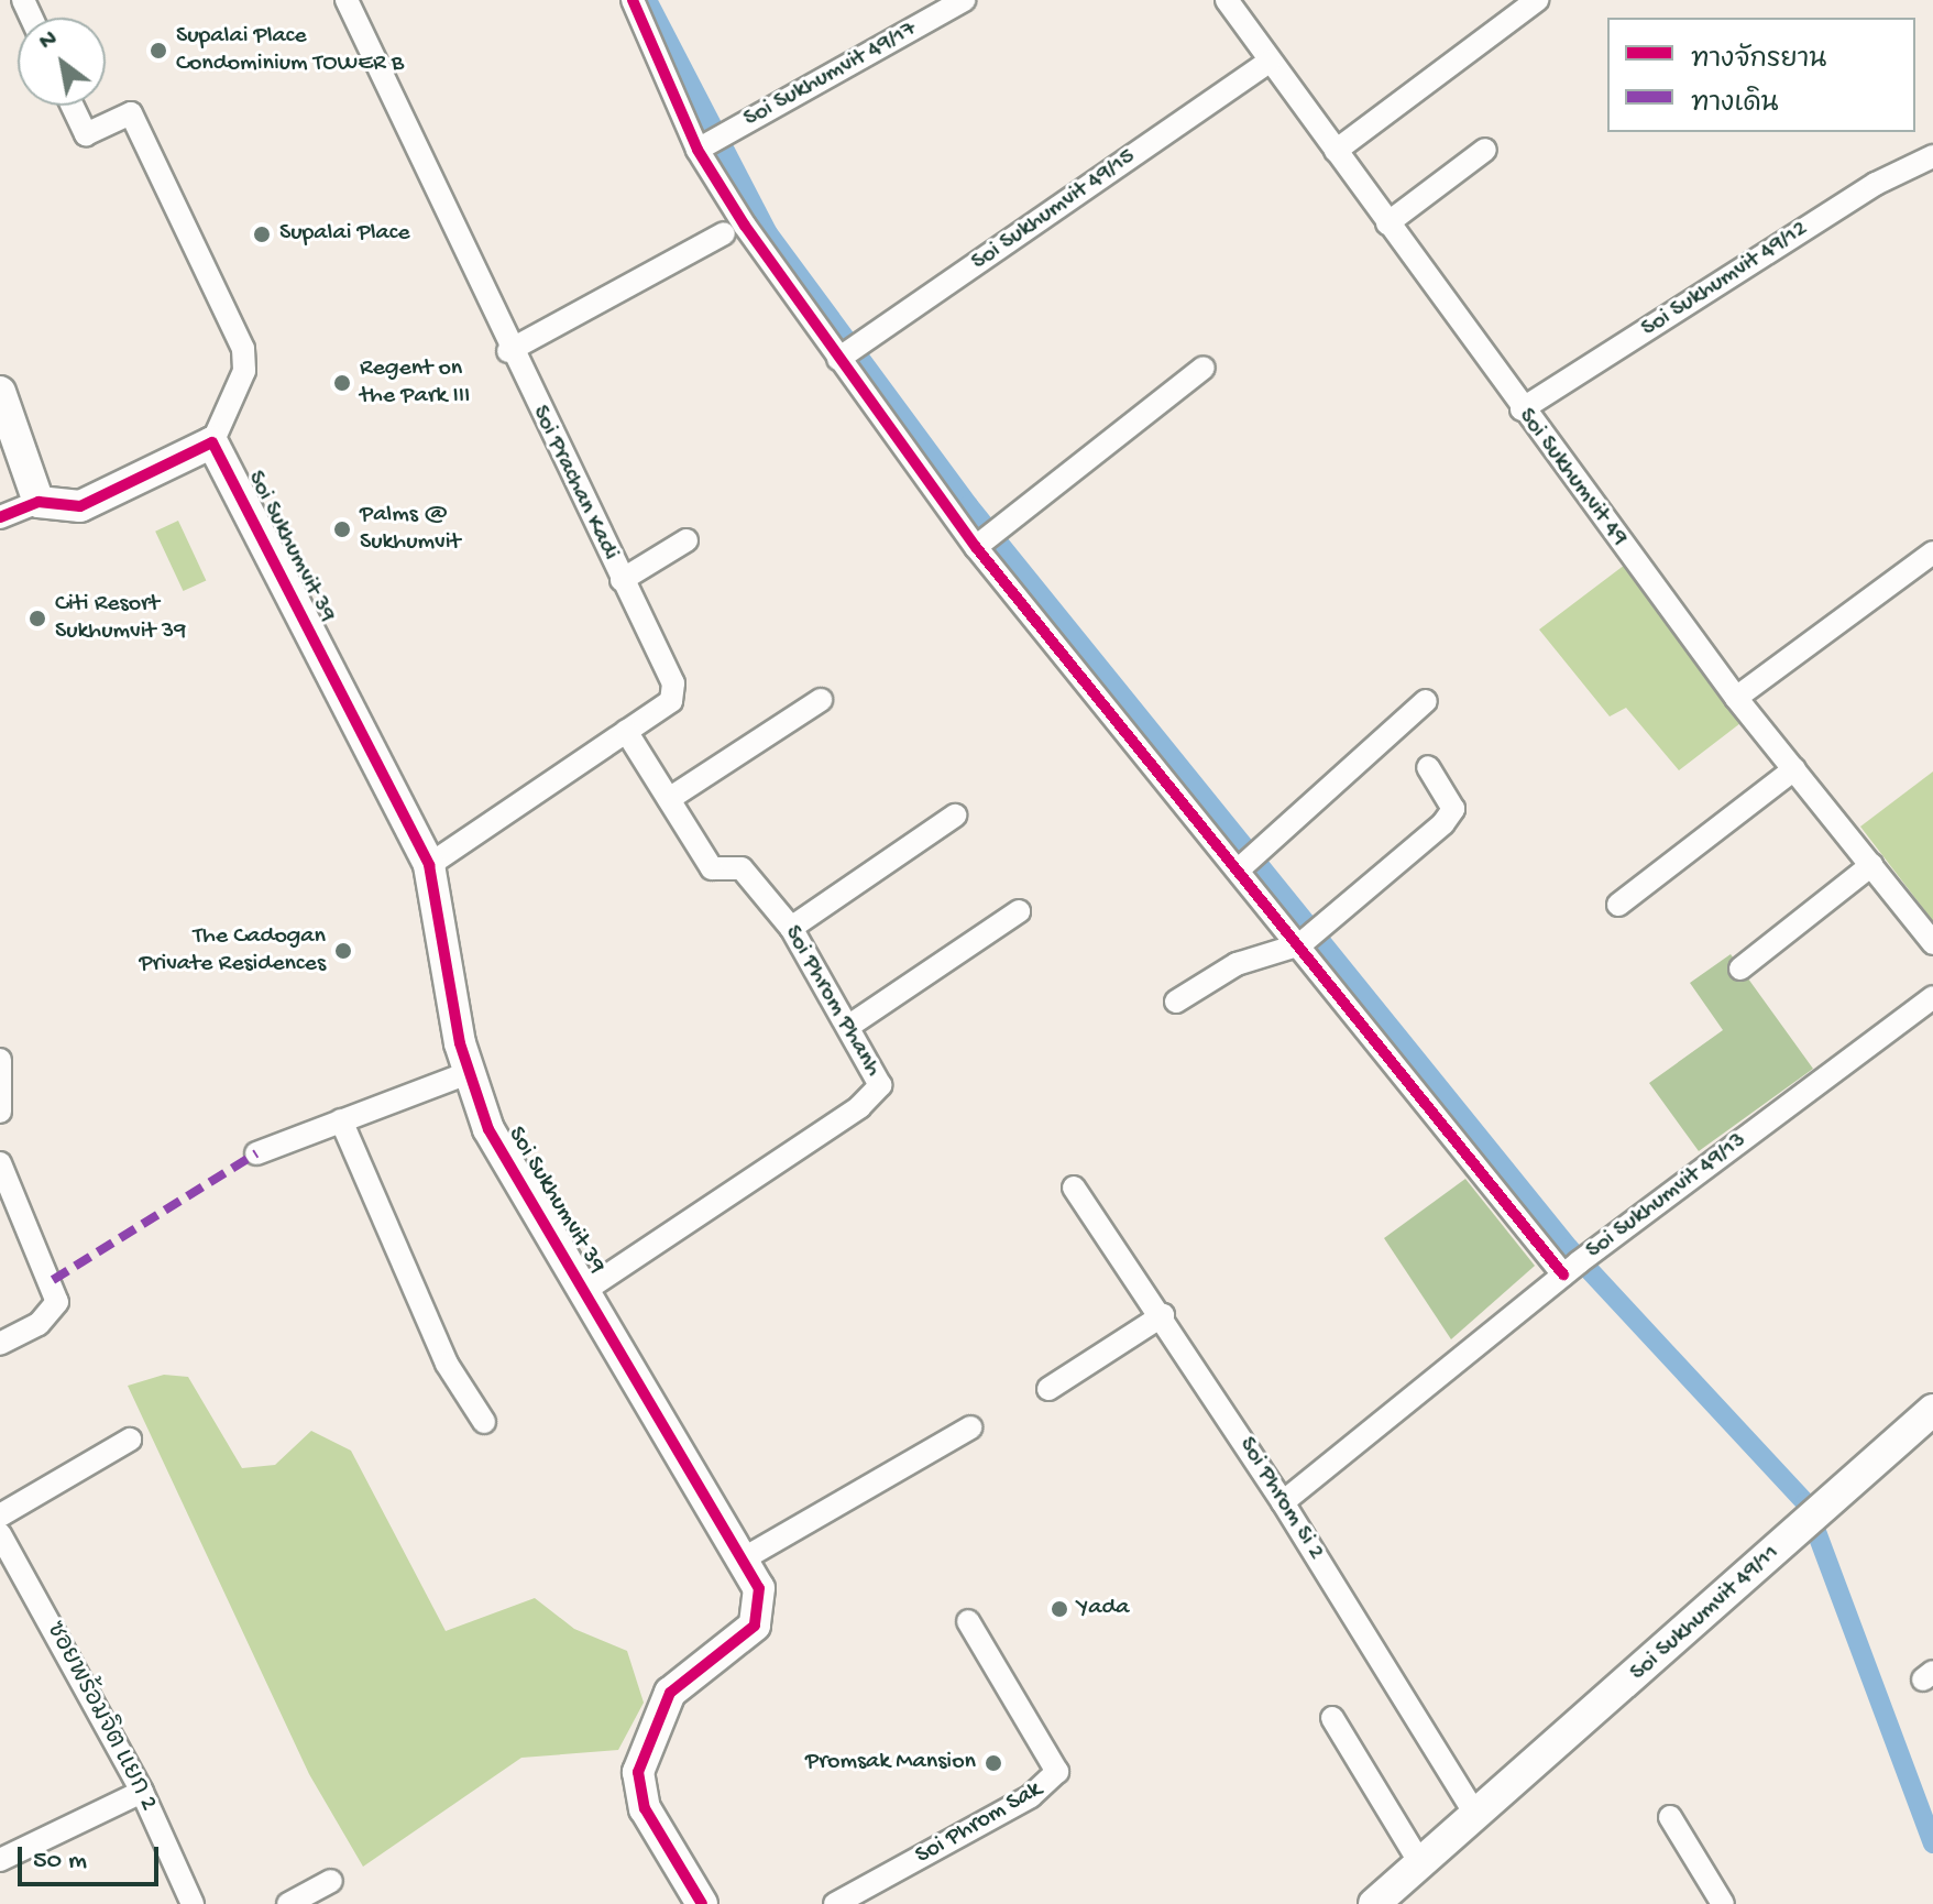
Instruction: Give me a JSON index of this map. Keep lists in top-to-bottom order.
{
  "streets": {
    "street": [
      "Soi Sukhumvit 49/17",
      "Soi Sukhumvit 49/15",
      "Soi Sukhumvit 49/12",
      "Soi Sukhumvit 49",
      "Soi Prachan Kadi",
      "Soi Sukhumvit 39",
      "Soi Phrom Phanh",
      "Soi Sukhumvit 49/13",
      "Soi Phrom Si 2",
      "Soi Sukhumvit 49/11",
      "ซอยพร้อมจิต แยก 2",
      "Soi Phrom Sak"
    ]
  },
  "crossings": [
    ["Soi Sukhumvit 49/15", "Soi Sukhumvit 49"],
    ["Soi Sukhumvit 49/12", "Soi Sukhumvit 49"],
    ["Soi Prachan Kadi", "Soi Sukhumvit 39"],
    ["Soi Prachan Kadi", "Soi Phrom Phanh"],
    ["Soi Sukhumvit 39", "Soi Phrom Phanh"],
    ["Soi Sukhumvit 49/13", "Soi Phrom Si 2"],
    ["Soi Phrom Si 2", "Soi Sukhumvit 49/11"]
  ],
  "places": [
    "Supalai Place Condominium TOWER B",
    "Supalai Place",
    "Regent on the Park III",
    "Palms @ Sukhumvit",
    "Citi Resort Sukhumvit 39",
    "The Cadogan Private Residences",
    "Yada",
    "Promsak Mansion"
  ],
  "legend": ["ทางจักรยาน", "ทางเดิน"],
  "scale_bar": "50 m",
  "north": "top left"
}
